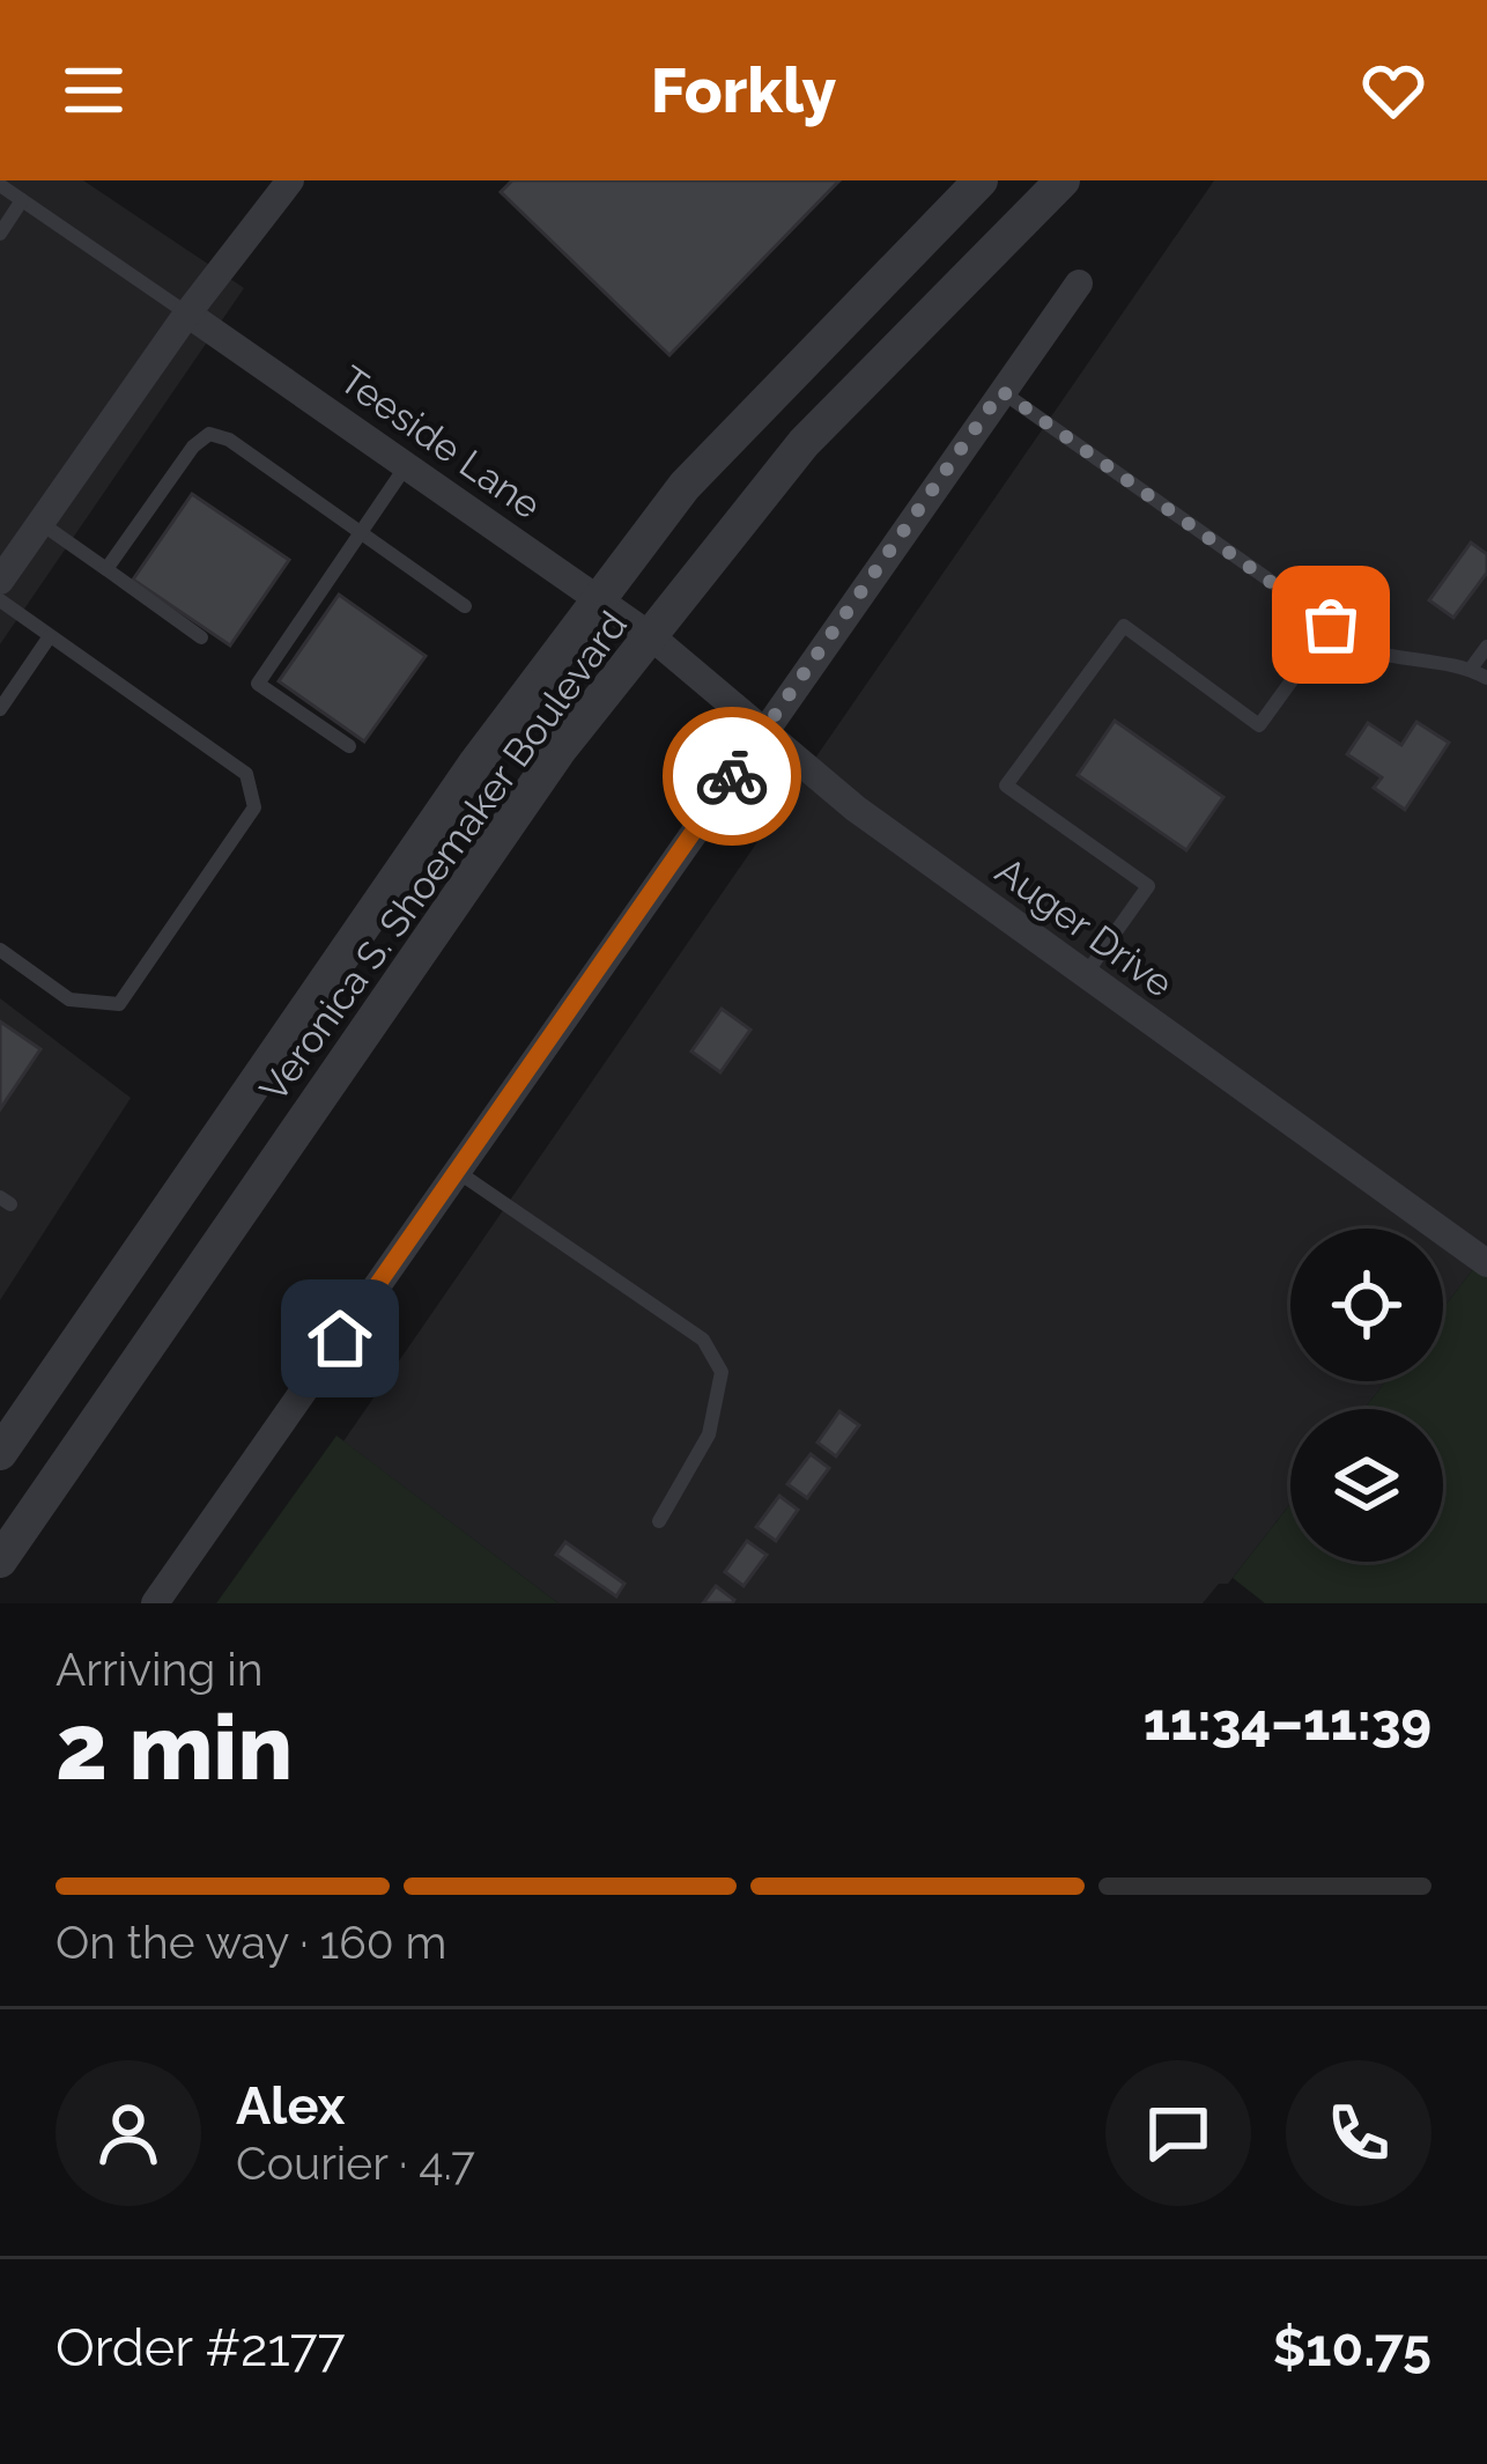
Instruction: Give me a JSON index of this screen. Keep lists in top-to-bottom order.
{
  "streets": {
    "street": ["Teeside Lane", "Veronica S. Shoemaker Boulevard", "Auger Drive"]
  },
  "crossings": [
    ["Teeside Lane", "Veronica S. Shoemaker Boulevard"],
    ["Teeside Lane", "Auger Drive"],
    ["Veronica S. Shoemaker Boulevard", "Auger Drive"]
  ],
  "page": {
    "header": "Forkly",
    "heading": ["2 min", "Arriving in", "11:34–11:39"],
    "panel": [
      "Alex",
      "Courier · 4.7",
      "Order #2177",
      "$10.75"
    ],
    "bar": "On the way · 160 m"
  }
}
